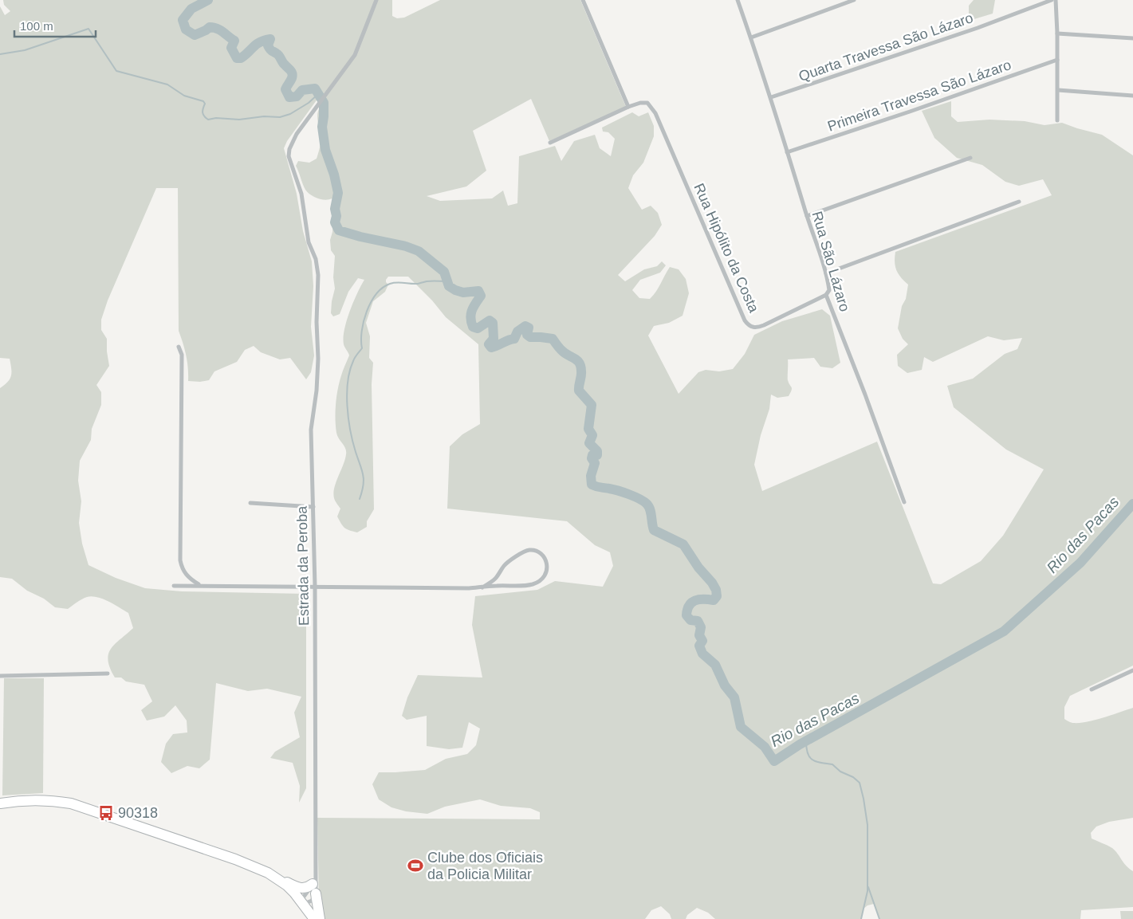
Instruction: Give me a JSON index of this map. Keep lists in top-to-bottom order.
{
  "streets": {
    "street": [
      "Quarta Travessa São Lázaro",
      "Primeira Travessa São Lázaro",
      "Rua Hipólito da Costa",
      "Rua São Lázaro",
      "Estrada da Peroba"
    ]
  },
  "crossings": [
    ["Quarta Travessa São Lázaro", "Rua São Lázaro"],
    ["Primeira Travessa São Lázaro", "Rua São Lázaro"],
    ["Rua Hipólito da Costa", "Rua São Lázaro"]
  ],
  "water": ["Rio das Pacas"],
  "places": {
    "bus stop": ["90318"],
    "sports": ["Clube dos Oficiais da Policia Militar"]
  },
  "scale_bar": "100 m"
}
